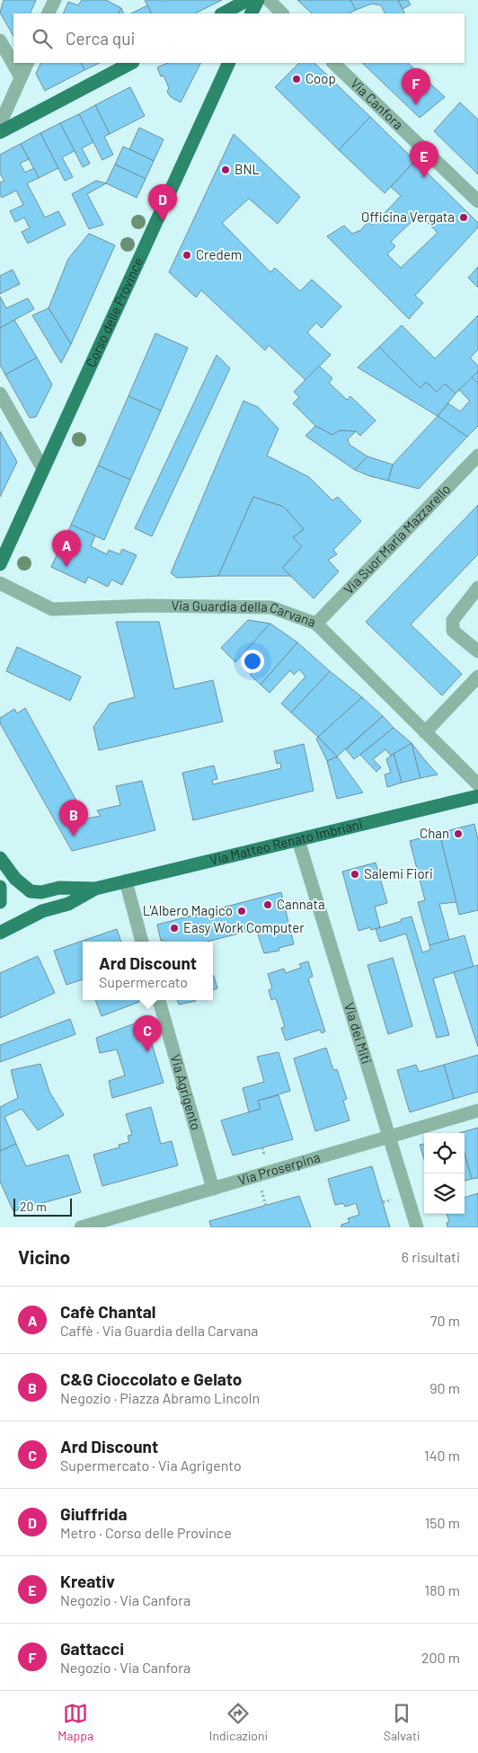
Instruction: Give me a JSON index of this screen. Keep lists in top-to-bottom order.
{
  "streets": {
    "main road": ["Corso delle Province", "Via Matteo Renato Imbriani"],
    "street": [
      "Via Canfora",
      "Via Suor Maria Mazzarello",
      "Via Guardia della Carvana",
      "Via dei Miti",
      "Via Agrigento",
      "Via Proserpina"
    ]
  },
  "crossings": [
    ["Via Suor Maria Mazzarello", "Via Guardia della Carvana"],
    ["Via Matteo Renato Imbriani", "Via dei Miti"],
    ["Via dei Miti", "Via Proserpina"],
    ["Via Agrigento", "Via Proserpina"]
  ],
  "places": [
    "Coop",
    "BNL",
    "Officina Vergata",
    "Credem",
    "Chan",
    "Salemi Fiori",
    "Cannata",
    "L'Albero Magico",
    "Easy Work Computer"
  ],
  "scale_bar": "20 m",
  "page": {
    "search": "Cerca qui",
    "pins": [
      "F",
      "E",
      "D",
      "A",
      "B",
      "C"
    ],
    "popup": ["Ard Discount", "Supermercato"],
    "scale": "20 m",
    "heading": ["Vicino", "6 risultati"],
    "list": [
      {
        "mark": "A",
        "name": "Cafè Chantal",
        "note": "Caffè · Via Guardia della Carvana",
        "value": "70 m"
      },
      {
        "mark": "B",
        "name": "C&G Cioccolato e Gelato",
        "note": "Negozio · Piazza Abramo Lincoln",
        "value": "90 m"
      },
      {
        "mark": "C",
        "name": "Ard Discount",
        "note": "Supermercato · Via Agrigento",
        "value": "140 m"
      },
      {
        "mark": "D",
        "name": "Giuffrida",
        "note": "Metro · Corso delle Province",
        "value": "150 m"
      },
      {
        "mark": "E",
        "name": "Kreativ",
        "note": "Negozio · Via Canfora",
        "value": "180 m"
      },
      {
        "mark": "F",
        "name": "Gattacci",
        "note": "Negozio · Via Canfora",
        "value": "200 m"
      }
    ],
    "nav": ["Mappa", "Indicazioni", "Salvati"]
  }
}
